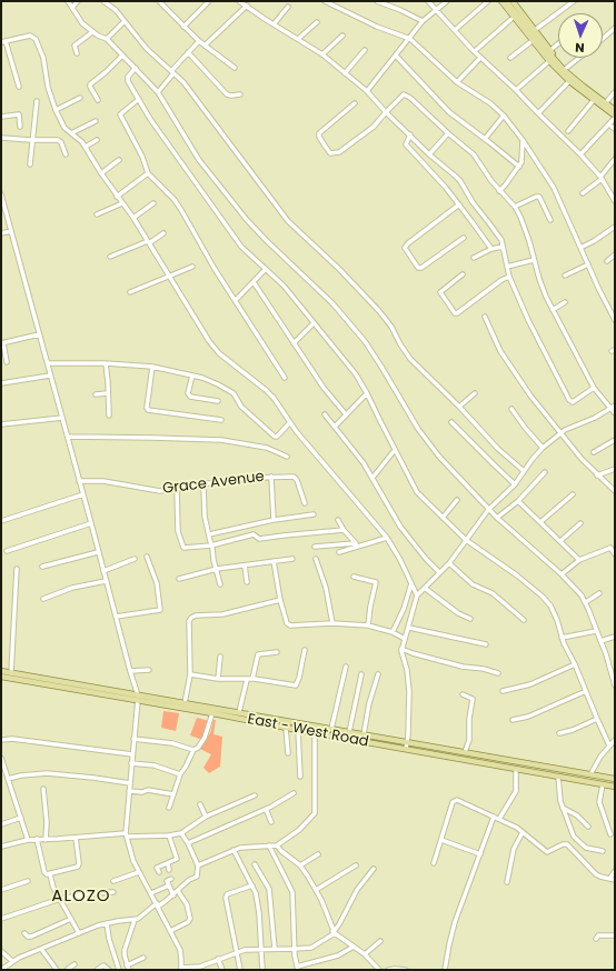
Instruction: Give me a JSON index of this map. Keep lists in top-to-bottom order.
{
  "streets": {
    "main road": ["East - West Road"],
    "street": ["Grace Avenue"]
  },
  "districts": ["ALOZO"],
  "north": "bottom"
}
